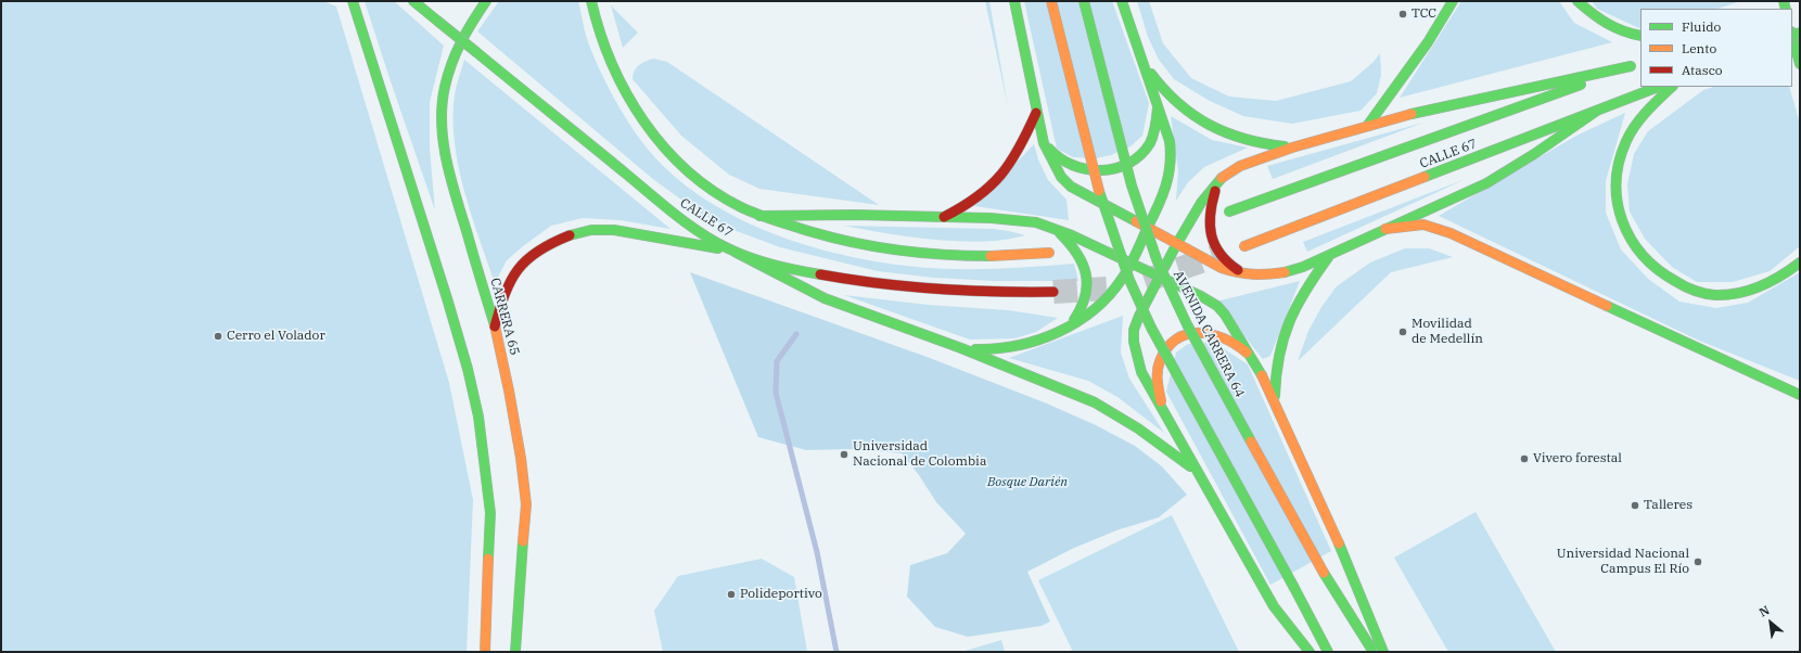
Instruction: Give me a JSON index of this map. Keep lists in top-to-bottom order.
{
  "streets": {
    "main road": ["CALLE 67", "CARRERA 65", "AVENIDA CARRERA 64"]
  },
  "parks": ["Bosque Darién"],
  "places": [
    "TCC",
    "Movilidad de Medellín",
    "Cerro el Volador",
    "Universidad Nacional de Colombia",
    "Vivero forestal",
    "Talleres",
    "Universidad Nacional Campus El Río",
    "Polideportivo"
  ],
  "legend": ["Fluido", "Lento", "Atasco"],
  "north": "top left"
}
